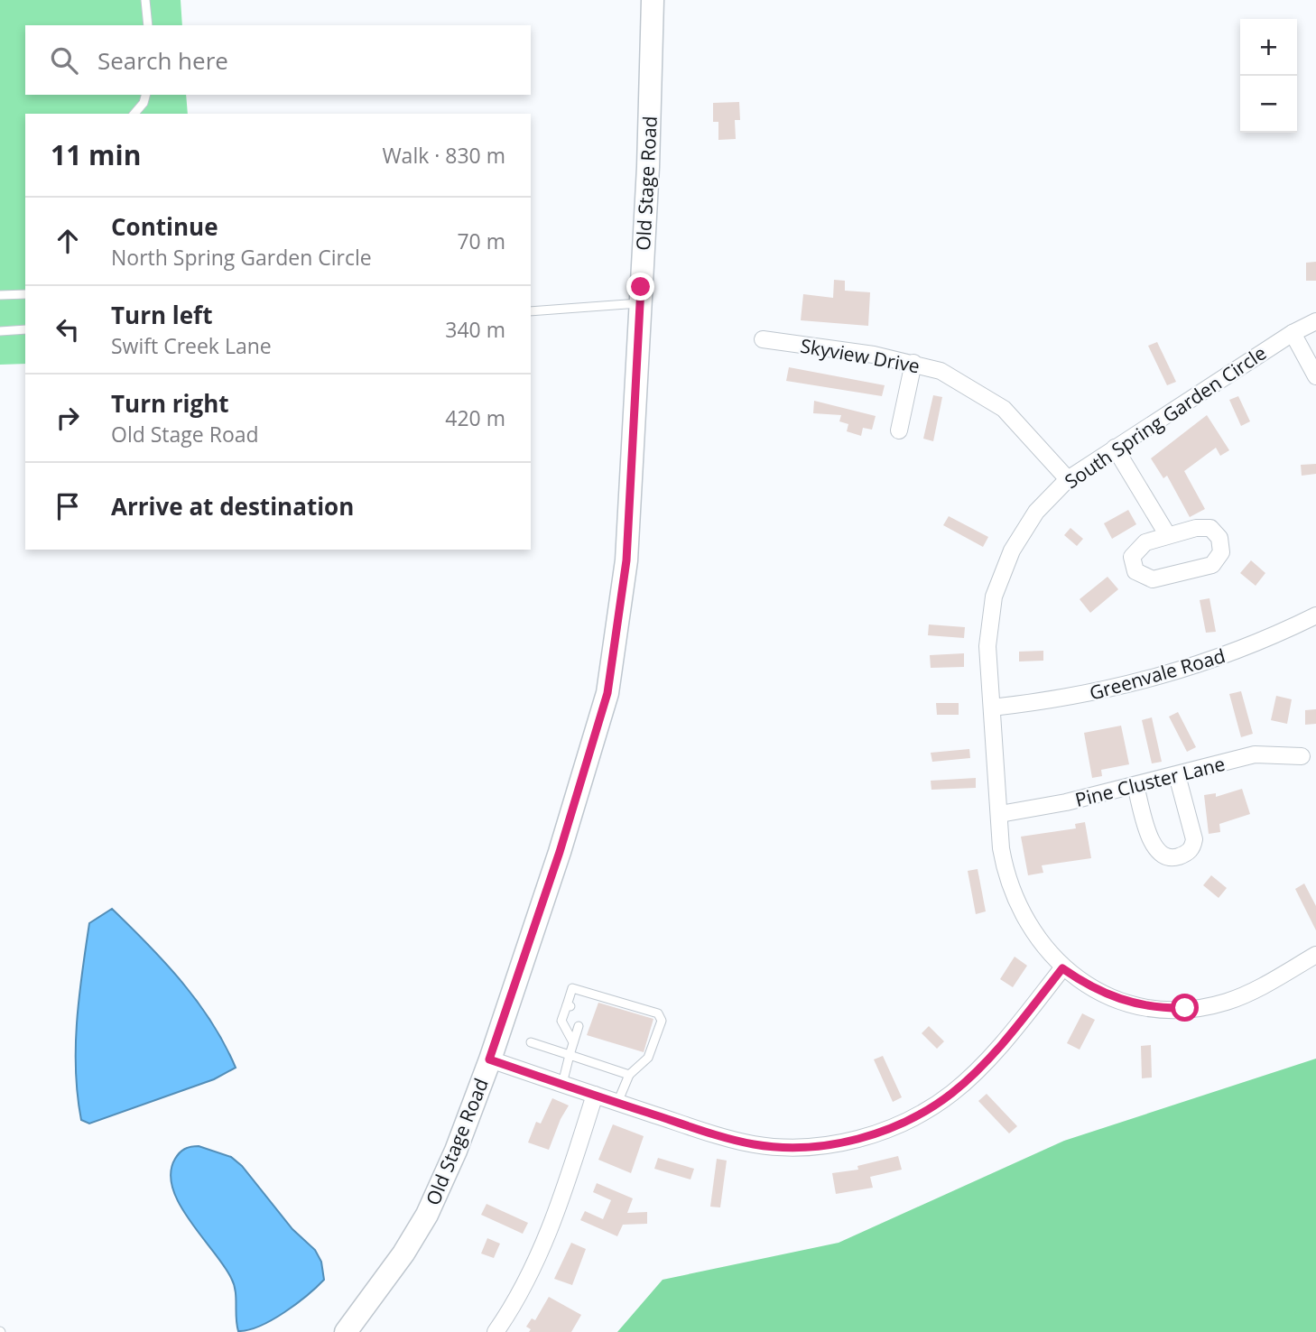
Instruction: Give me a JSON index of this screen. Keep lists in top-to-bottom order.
{
  "streets": {
    "main road": ["Old Stage Road"],
    "street": [
      "Skyview Drive",
      "South Spring Garden Circle",
      "Greenvale Road",
      "Pine Cluster Lane"
    ]
  },
  "crossings": [
    ["Skyview Drive", "South Spring Garden Circle"],
    ["South Spring Garden Circle", "Greenvale Road"],
    ["South Spring Garden Circle", "Pine Cluster Lane"]
  ],
  "page": {
    "map_buttons": ["+", "−"],
    "search": "Search here",
    "heading": ["11 min", "Walk · 830 m"],
    "list": [
      ["Continue", "North Spring Garden Circle", "70 m"],
      ["Turn left", "Swift Creek Lane", "340 m"],
      ["Turn right", "Old Stage Road", "420 m"],
      "Arrive at destination"
    ]
  }
}
